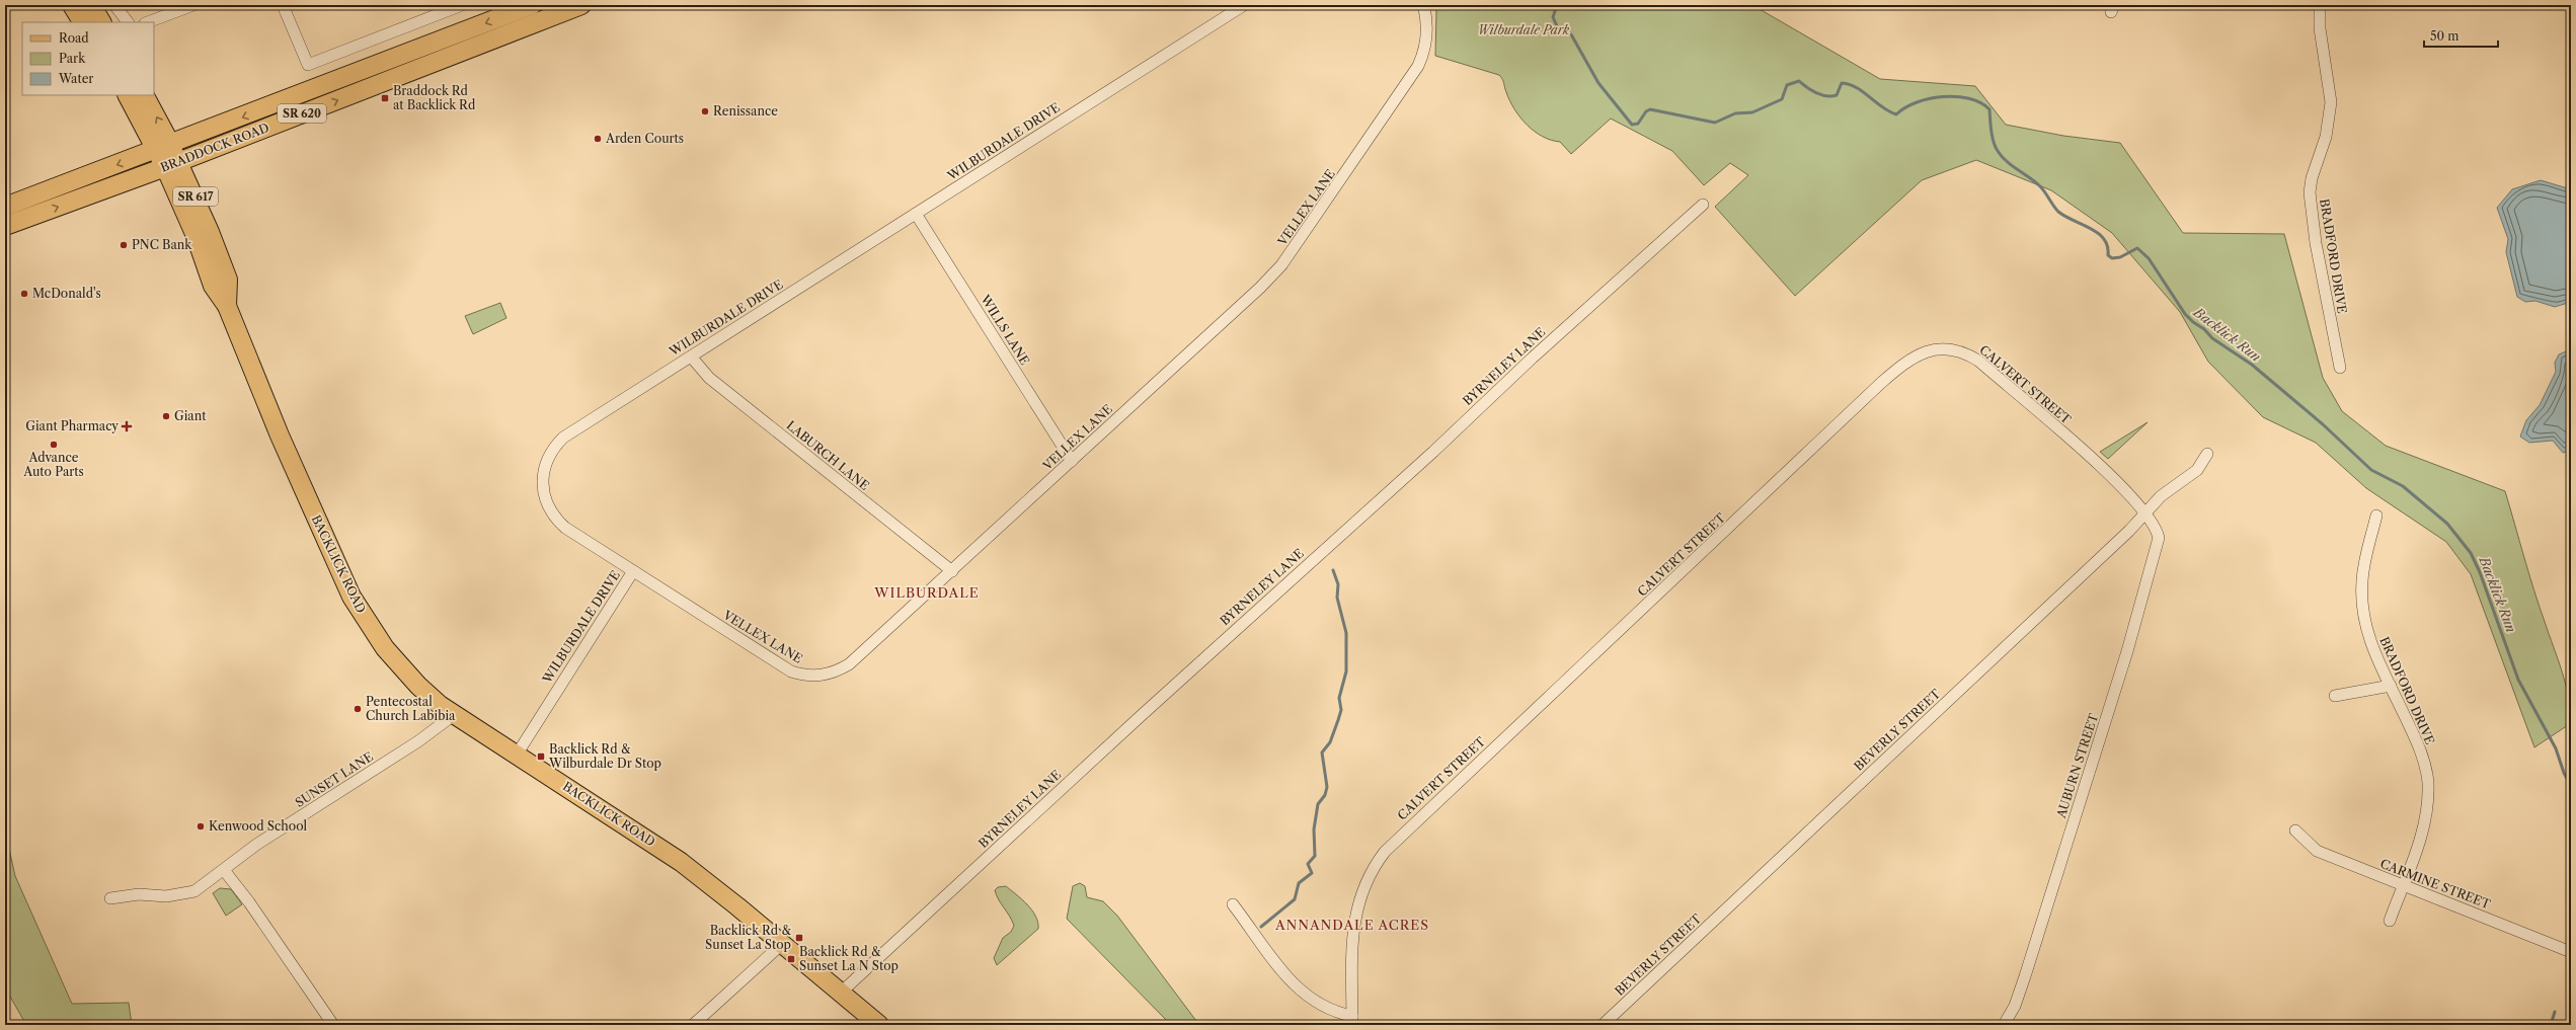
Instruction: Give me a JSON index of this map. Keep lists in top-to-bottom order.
{
  "streets": {
    "main road": [
      "SR 620",
      "BRADDOCK ROAD",
      "SR 617",
      "BACKLICK ROAD"
    ],
    "street": [
      "WILBURDALE DRIVE",
      "VELLEX LANE",
      "BRADFORD DRIVE",
      "WILLS LANE",
      "BYRNELEY LANE",
      "CALVERT STREET",
      "LABURCH LANE",
      "BEVERLY STREET",
      "AUBURN STREET",
      "SUNSET LANE",
      "CARMINE STREET"
    ]
  },
  "crossings": [
    ["WILBURDALE DRIVE", "VELLEX LANE"],
    ["WILBURDALE DRIVE", "WILLS LANE"],
    ["WILBURDALE DRIVE", "LABURCH LANE"],
    ["WILBURDALE DRIVE", "BACKLICK ROAD"],
    ["BRADDOCK ROAD", "BACKLICK ROAD"],
    ["VELLEX LANE", "WILLS LANE"],
    ["VELLEX LANE", "LABURCH LANE"],
    ["BRADFORD DRIVE", "CARMINE STREET"],
    ["BYRNELEY LANE", "BACKLICK ROAD"],
    ["CALVERT STREET", "BEVERLY STREET"],
    ["CALVERT STREET", "AUBURN STREET"],
    ["BACKLICK ROAD", "SUNSET LANE"],
    ["BEVERLY STREET", "AUBURN STREET"]
  ],
  "districts": ["WILBURDALE", "ANNANDALE ACRES"],
  "water": ["Backlick Run"],
  "parks": ["Wilburdale Park"],
  "places": {
    "transit": [
      "Braddock Rd at Backlick Rd",
      "Backlick Rd & Wilburdale Dr Stop",
      "Backlick Rd & Sunset La Stop",
      "Backlick Rd & Sunset La N Stop"
    ],
    "other": [
      "Renissance",
      "Arden Courts",
      "PNC Bank",
      "McDonald's",
      "Giant",
      "Advance Auto Parts",
      "Pentecostal Church Labibia",
      "Kenwood School"
    ],
    "health": ["Giant Pharmacy"]
  },
  "legend": ["Road", "Park", "Water"],
  "scale_bar": "50 m"
}
